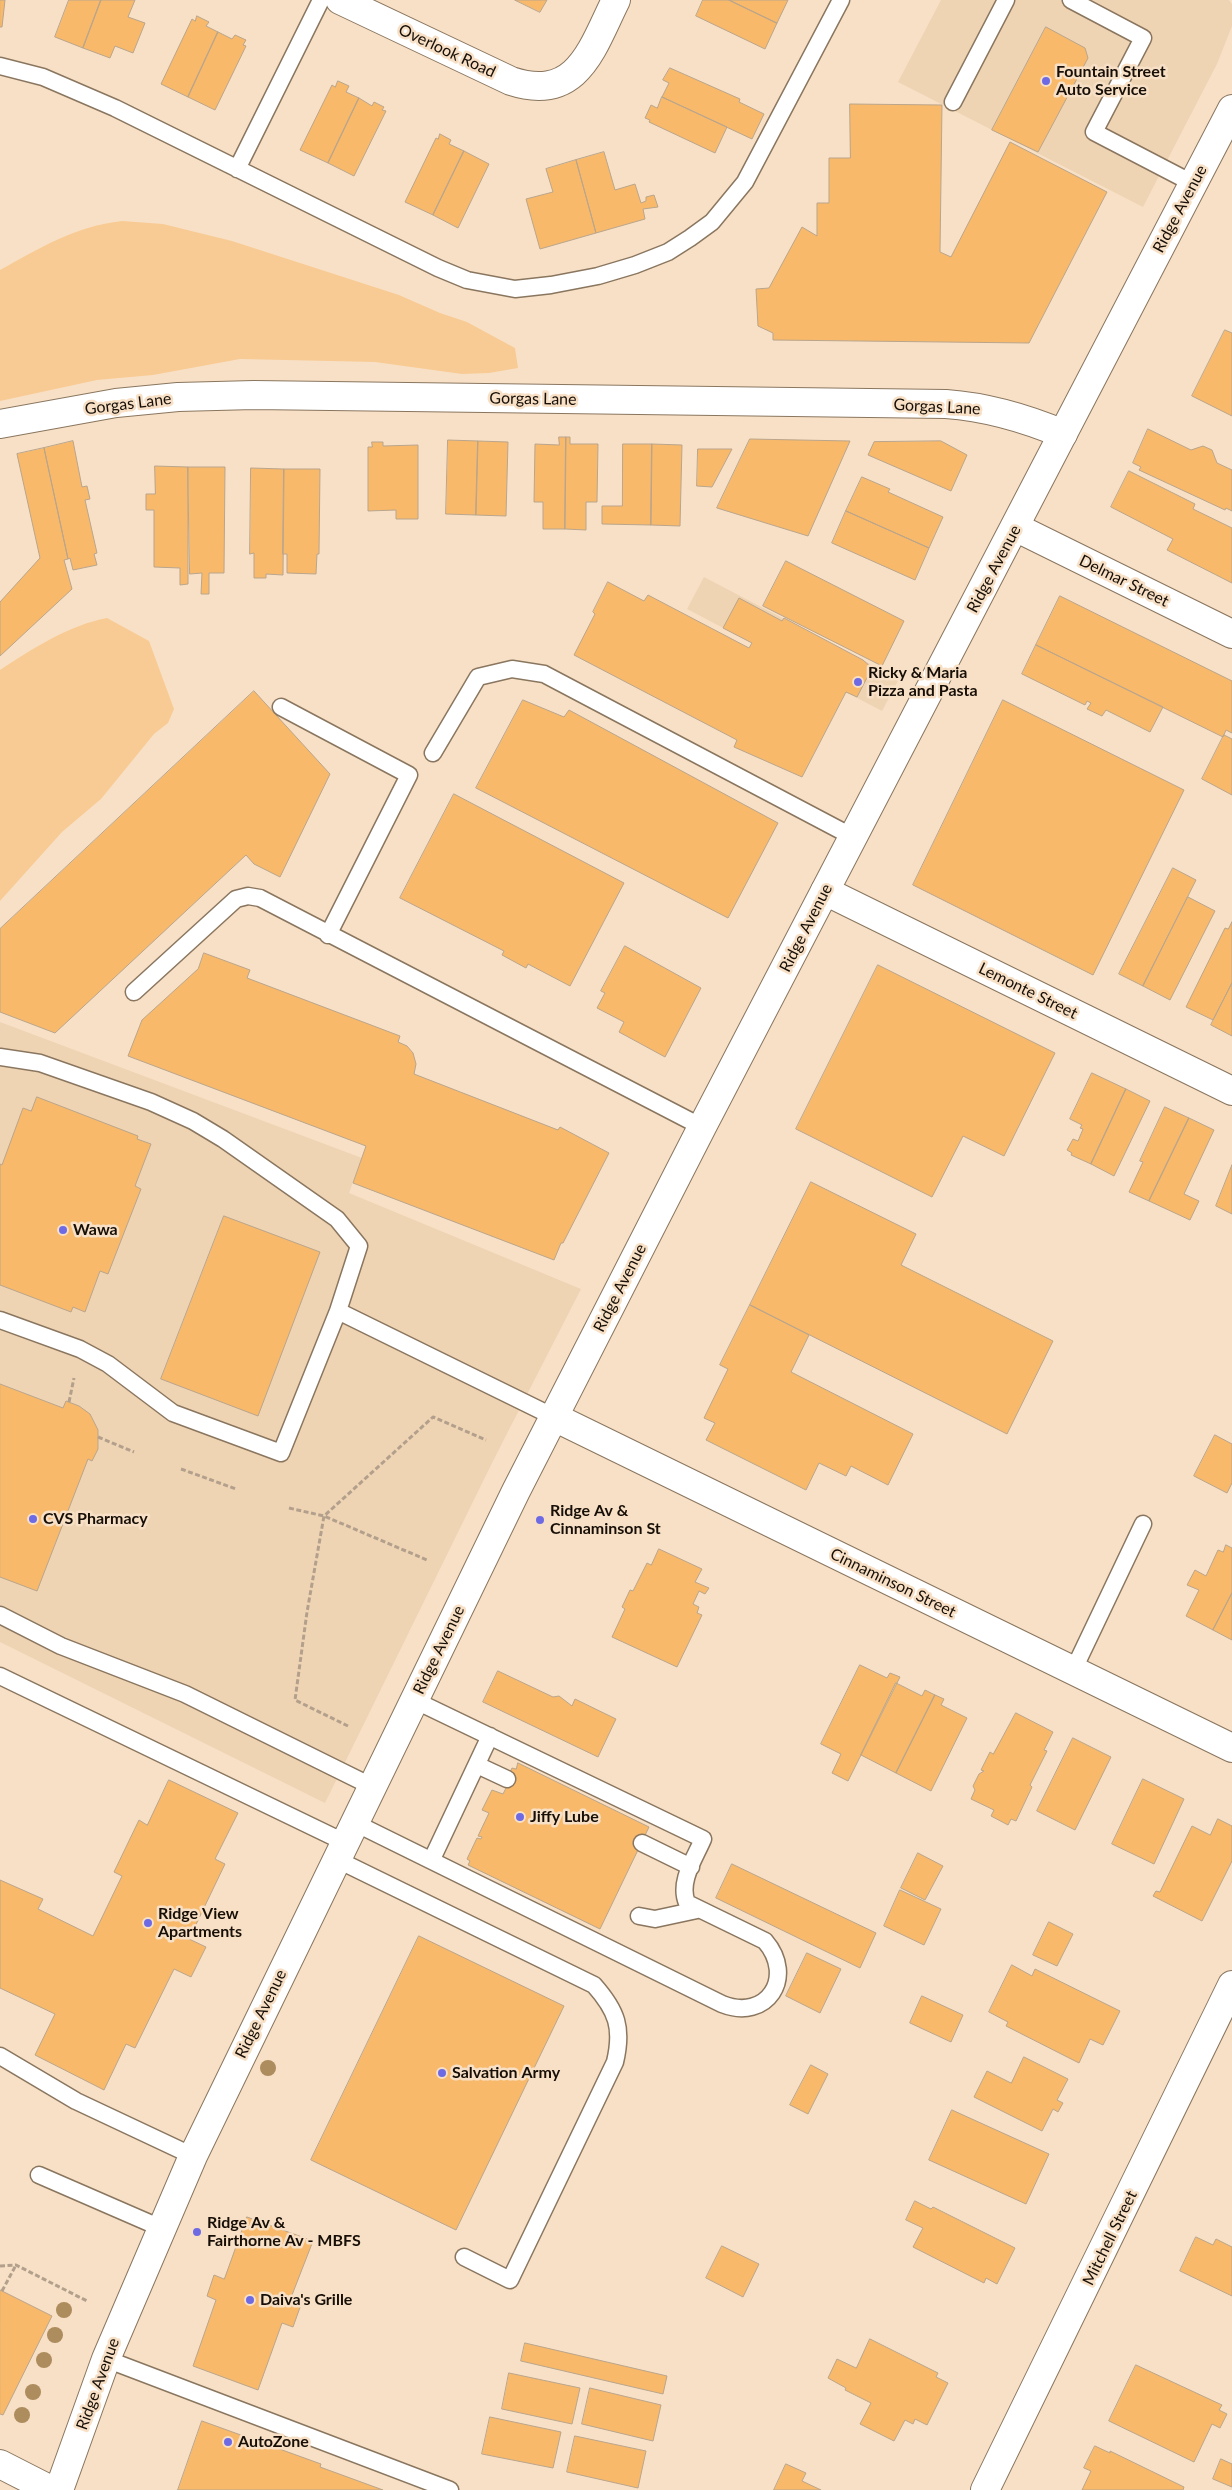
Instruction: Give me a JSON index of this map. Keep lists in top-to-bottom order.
{
  "streets": {
    "street": [
      "Overlook Road",
      "Ridge Avenue",
      "Gorgas Lane",
      "Delmar Street",
      "Lemonte Street",
      "Cinnaminson Street",
      "Mitchell Street"
    ]
  },
  "crossings": [
    ["Ridge Avenue", "Gorgas Lane"],
    ["Ridge Avenue", "Delmar Street"],
    ["Ridge Avenue", "Lemonte Street"],
    ["Ridge Avenue", "Cinnaminson Street"]
  ],
  "places": [
    "Fountain Street Auto Service",
    "Ricky & Maria Pizza and Pasta",
    "Wawa",
    "CVS Pharmacy",
    "Ridge Av & Cinnaminson St",
    "Jiffy Lube",
    "Ridge View Apartments",
    "Salvation Army",
    "Ridge Av & Fairthorne Av - MBFS",
    "Daiva's Grille",
    "AutoZone"
  ]
}
